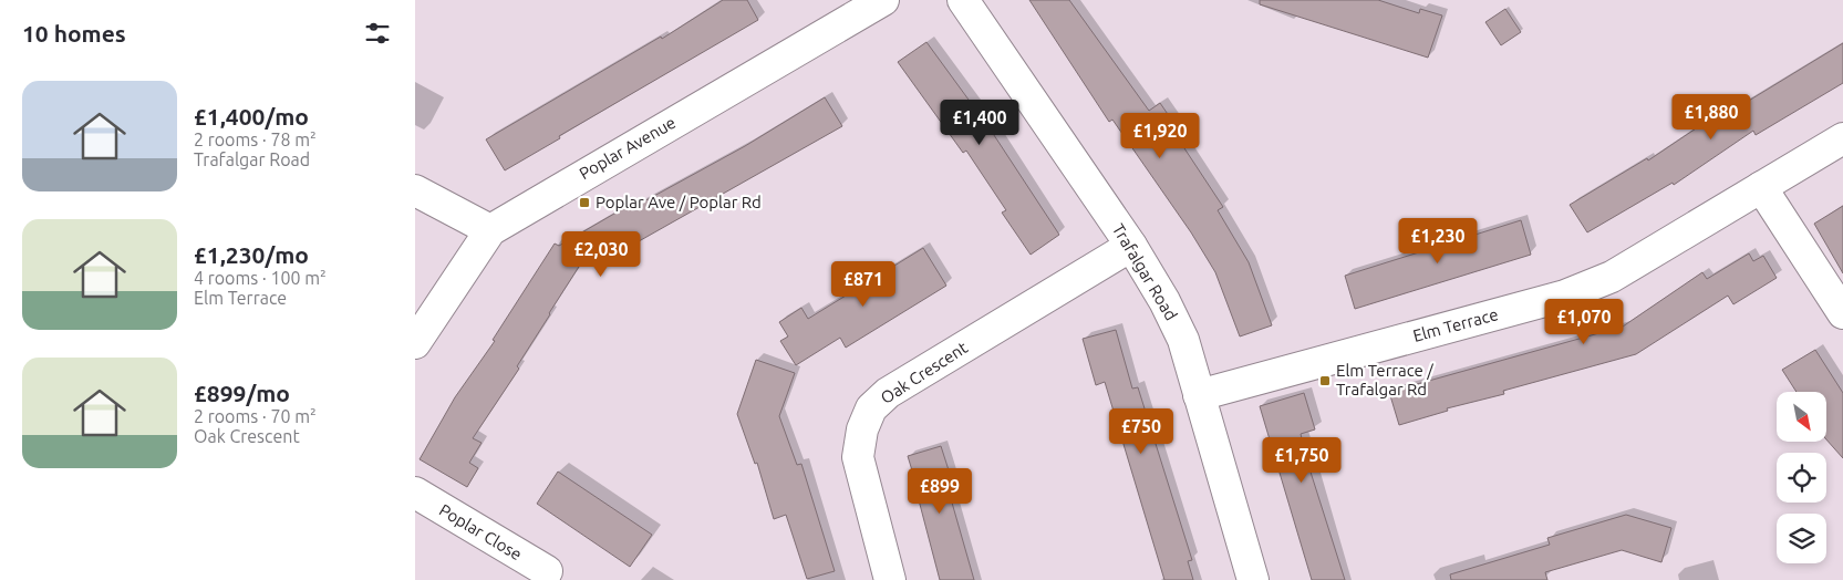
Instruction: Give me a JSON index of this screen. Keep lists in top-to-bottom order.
{
  "streets": {
    "street": [
      "Poplar Avenue",
      "Trafalgar Road",
      "Elm Terrace",
      "Oak Crescent",
      "Poplar Close"
    ]
  },
  "crossings": [
    ["Trafalgar Road", "Elm Terrace"],
    ["Trafalgar Road", "Oak Crescent"]
  ],
  "places": {
    "transit": ["Poplar Ave / Poplar Rd", "Elm Terrace / Trafalgar Rd"]
  },
  "north": "bottom right",
  "page": {
    "heading": "10 homes",
    "list": [
      {
        "name": "£1,400/mo",
        "note": "2 rooms · 78 m² · Trafalgar Road"
      },
      {
        "name": "£1,230/mo",
        "note": "4 rooms · 100 m² · Elm Terrace"
      },
      {
        "name": "£899/mo",
        "note": "2 rooms · 70 m² · Oak Crescent"
      }
    ],
    "price": [
      "£1,880",
      "£1,400",
      "£1,920",
      "£1,230",
      "£2,030",
      "£871",
      "£1,070",
      "£750",
      "£1,750",
      "£899"
    ]
  }
}
